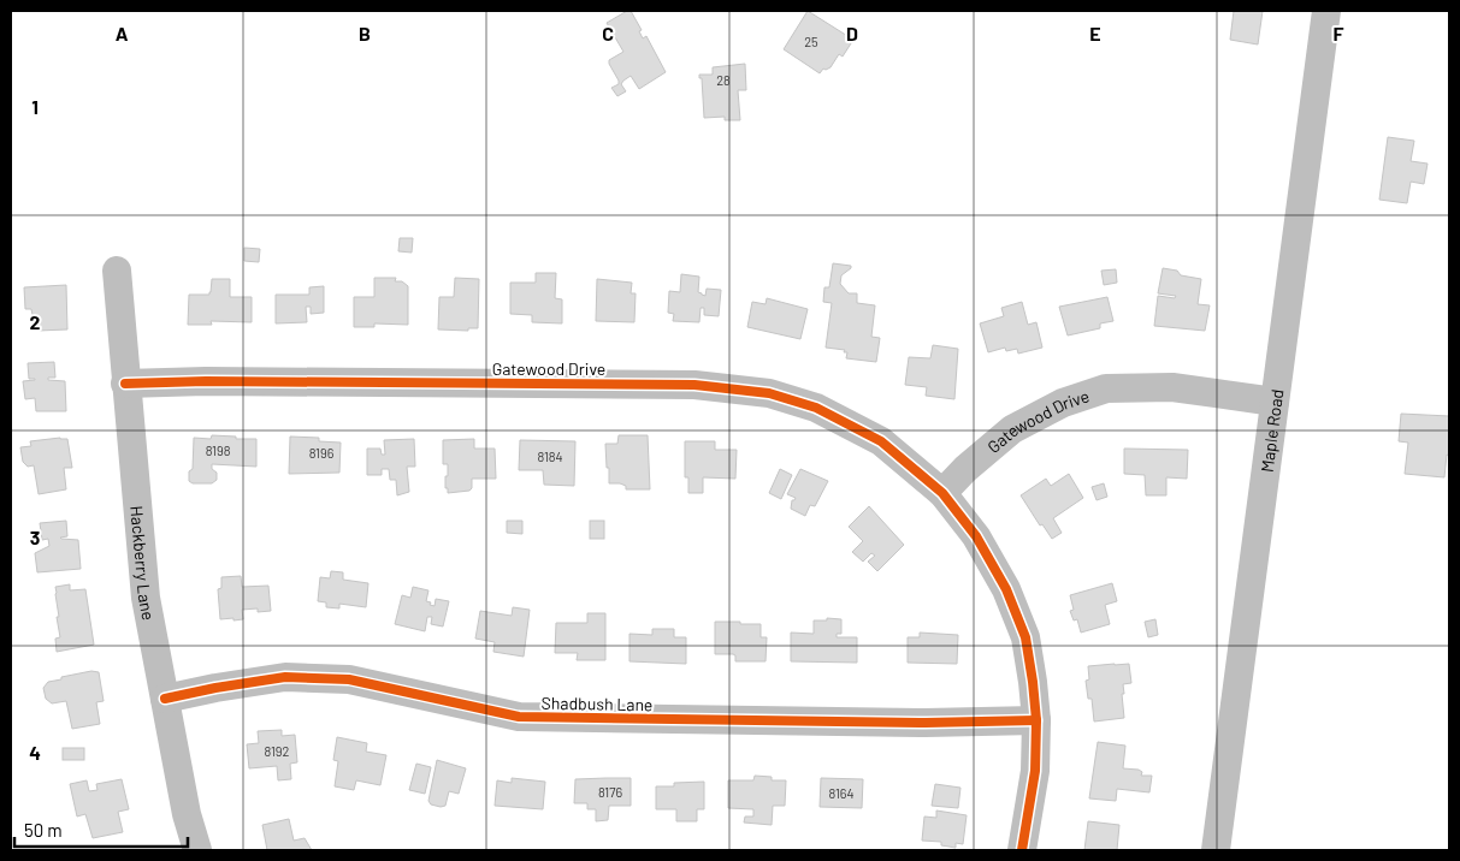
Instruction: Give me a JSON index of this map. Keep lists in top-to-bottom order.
{
  "streets": {
    "street": [
      "Gatewood Drive",
      "Maple Road",
      "Hackberry Lane",
      "Shadbush Lane"
    ]
  },
  "crossings": [
    ["Gatewood Drive", "Maple Road"],
    ["Gatewood Drive", "Hackberry Lane"],
    ["Hackberry Lane", "Shadbush Lane"]
  ],
  "house_numbers": [
    "25",
    "28",
    "8198",
    "8196",
    "8184",
    "8192",
    "8176",
    "8164"
  ],
  "scale_bar": "50 m",
  "grid": {
    "columns": [
      "A",
      "B",
      "C",
      "D",
      "E",
      "F"
    ],
    "rows": [
      "1",
      "2",
      "3",
      "4"
    ]
  }
}
